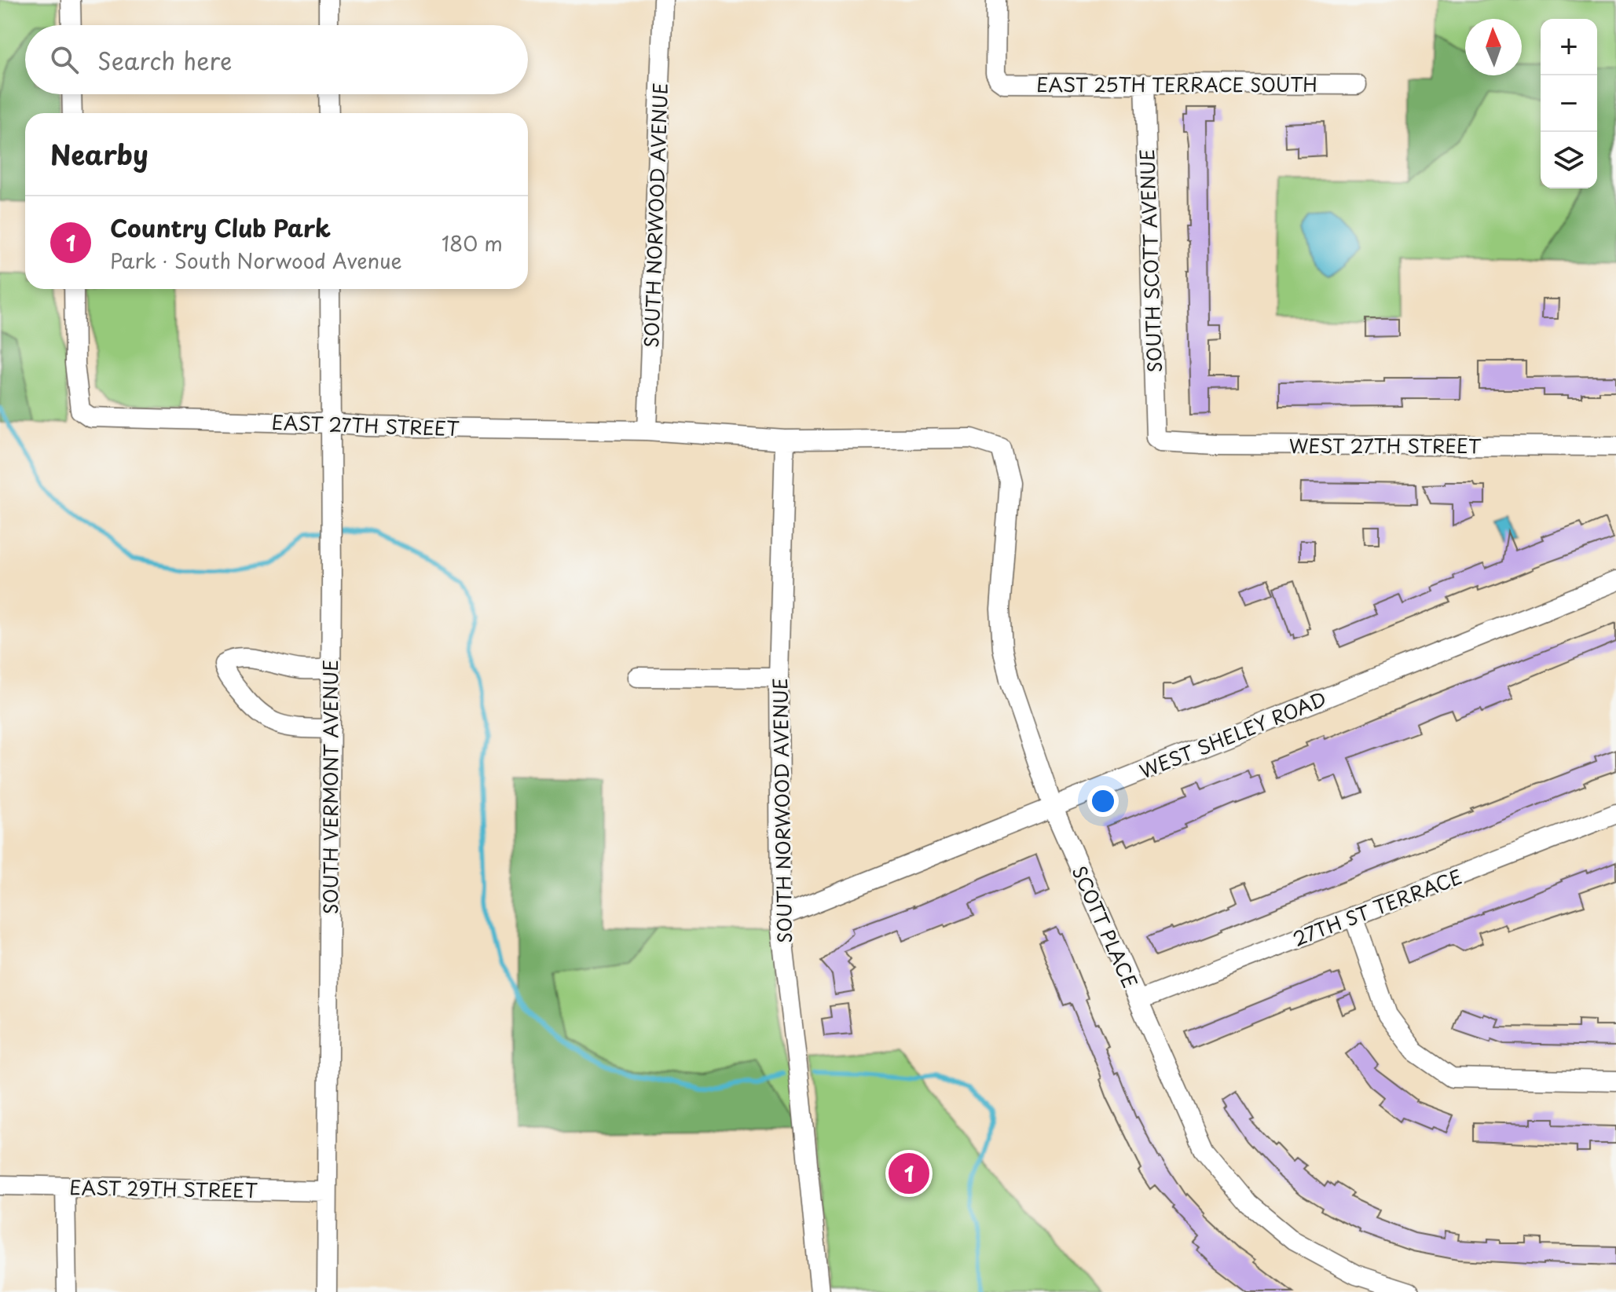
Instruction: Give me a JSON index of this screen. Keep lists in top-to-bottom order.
{
  "streets": {
    "street": [
      "EAST 25TH TERRACE SOUTH",
      "SOUTH NORWOOD AVENUE",
      "SOUTH SCOTT AVENUE",
      "EAST 27TH STREET",
      "WEST 27TH STREET",
      "WEST SHELEY ROAD",
      "SOUTH VERMONT AVENUE",
      "27TH ST TERRACE",
      "SCOTT PLACE",
      "EAST 29TH STREET"
    ]
  },
  "crossings": [
    ["EAST 25TH TERRACE SOUTH", "SOUTH SCOTT AVENUE"],
    ["SOUTH NORWOOD AVENUE", "EAST 27TH STREET"],
    ["SOUTH NORWOOD AVENUE", "WEST SHELEY ROAD"],
    ["SOUTH SCOTT AVENUE", "WEST 27TH STREET"],
    ["EAST 27TH STREET", "SOUTH VERMONT AVENUE"],
    ["EAST 27TH STREET", "SCOTT PLACE"],
    ["WEST SHELEY ROAD", "SCOTT PLACE"],
    ["SOUTH VERMONT AVENUE", "EAST 29TH STREET"],
    ["27TH ST TERRACE", "SCOTT PLACE"]
  ],
  "north": "top",
  "page": {
    "map_buttons": ["+", "−"],
    "search": "Search here",
    "heading": "Nearby",
    "list": [
      {
        "mark": "1",
        "name": "Country Club Park",
        "note": "Park · South Norwood Avenue",
        "value": "180 m"
      }
    ],
    "pins": "1"
  }
}
